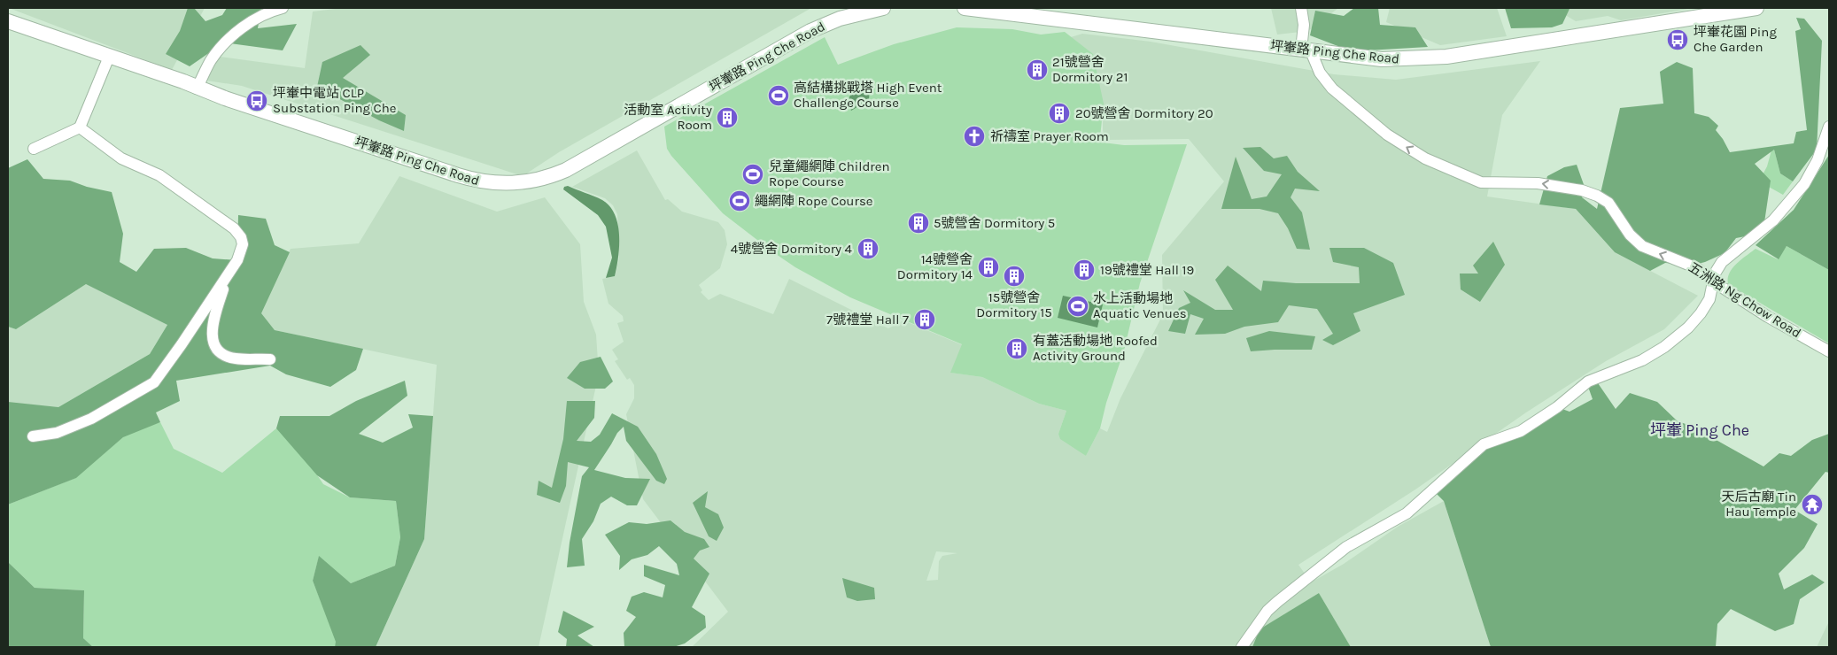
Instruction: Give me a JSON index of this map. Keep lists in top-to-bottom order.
{
  "streets": {
    "street": ["坪輋路 Ping Che Road", "五洲路 Ng Chow Road"]
  },
  "crossings": [
    ["坪輋路 Ping Che Road", "五洲路 Ng Chow Road"]
  ],
  "one_way": ["五洲路 Ng Chow Road"],
  "districts": ["坪輋 Ping Che"],
  "places": {
    "bus stop": ["坪輋花園 Ping Che Garden", "坪輋中電站 CLP Substation Ping Che"],
    "building": [
      "21號營舍 Dormitory 21",
      "20號營舍 Dormitory 20",
      "活動室 Activity Room",
      "5號營舍 Dormitory 5",
      "4號營舍 Dormitory 4",
      "14號營舍 Dormitory 14",
      "19號禮堂 Hall 19",
      "15號營舍 Dormitory 15",
      "7號禮堂 Hall 7",
      "有蓋活動場地 Roofed Activity Ground"
    ],
    "sports": [
      "高結構挑戰塔 High Event Challenge Course",
      "兒童繩網陣 Children Rope Course",
      "繩網陣 Rope Course",
      "水上活動場地 Aquatic Venues"
    ],
    "church": ["祈禱室 Prayer Room"],
    "temple": ["天后古廟 Tin Hau Temple"]
  }
}
